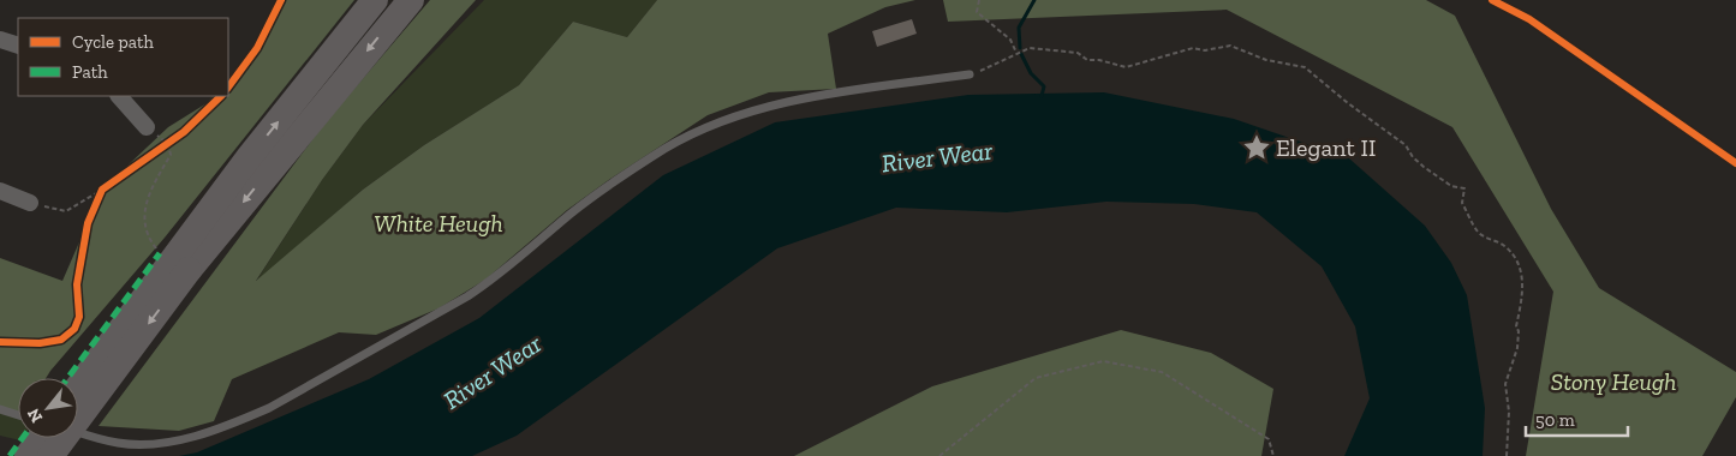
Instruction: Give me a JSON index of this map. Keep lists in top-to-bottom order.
{
  "water": ["River Wear"],
  "parks": ["White Heugh", "Stony Heugh"],
  "places": {
    "place": ["Elegant II"]
  },
  "legend": ["Cycle path", "Path"],
  "scale_bar": "50 m",
  "north": "bottom left"
}
